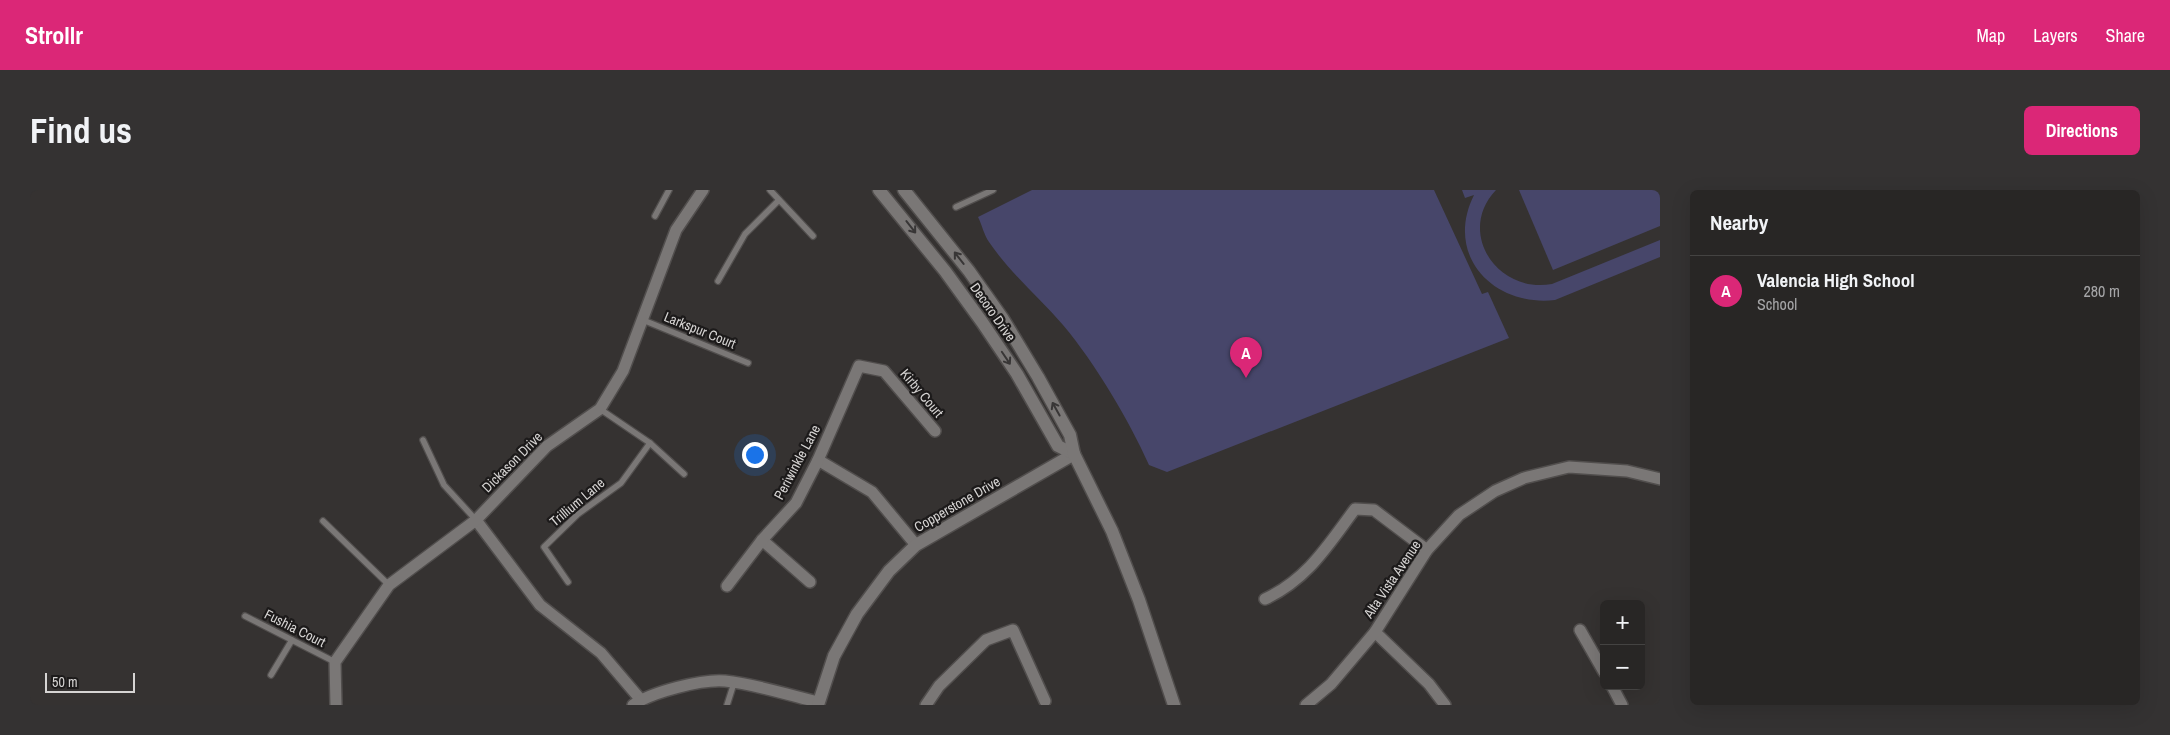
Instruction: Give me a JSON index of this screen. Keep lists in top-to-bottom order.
{
  "streets": {
    "main road": ["Decoro Drive", "Copperstone Drive"],
    "street": [
      "Kirby Court",
      "Dickason Drive",
      "Periwinkle Lane",
      "Alta Vista Avenue"
    ],
    "lane": ["Larkspur Court", "Trillium Lane", "Fushia Court"]
  },
  "crossings": [
    ["Decoro Drive", "Copperstone Drive"],
    ["Larkspur Court", "Dickason Drive"],
    ["Kirby Court", "Periwinkle Lane"],
    ["Dickason Drive", "Fushia Court"]
  ],
  "scale_bar": "50 m",
  "page": {
    "header": "Strollr",
    "nav": ["Map", "Layers", "Share"],
    "buttons": "Directions",
    "title": "Find us",
    "heading": "Nearby",
    "list": [
      {
        "mark": "A",
        "name": "Valencia High School",
        "note": "School",
        "value": "280 m"
      }
    ],
    "pins": "A",
    "map_buttons": ["+", "−"],
    "scale": "50 m"
  }
}
